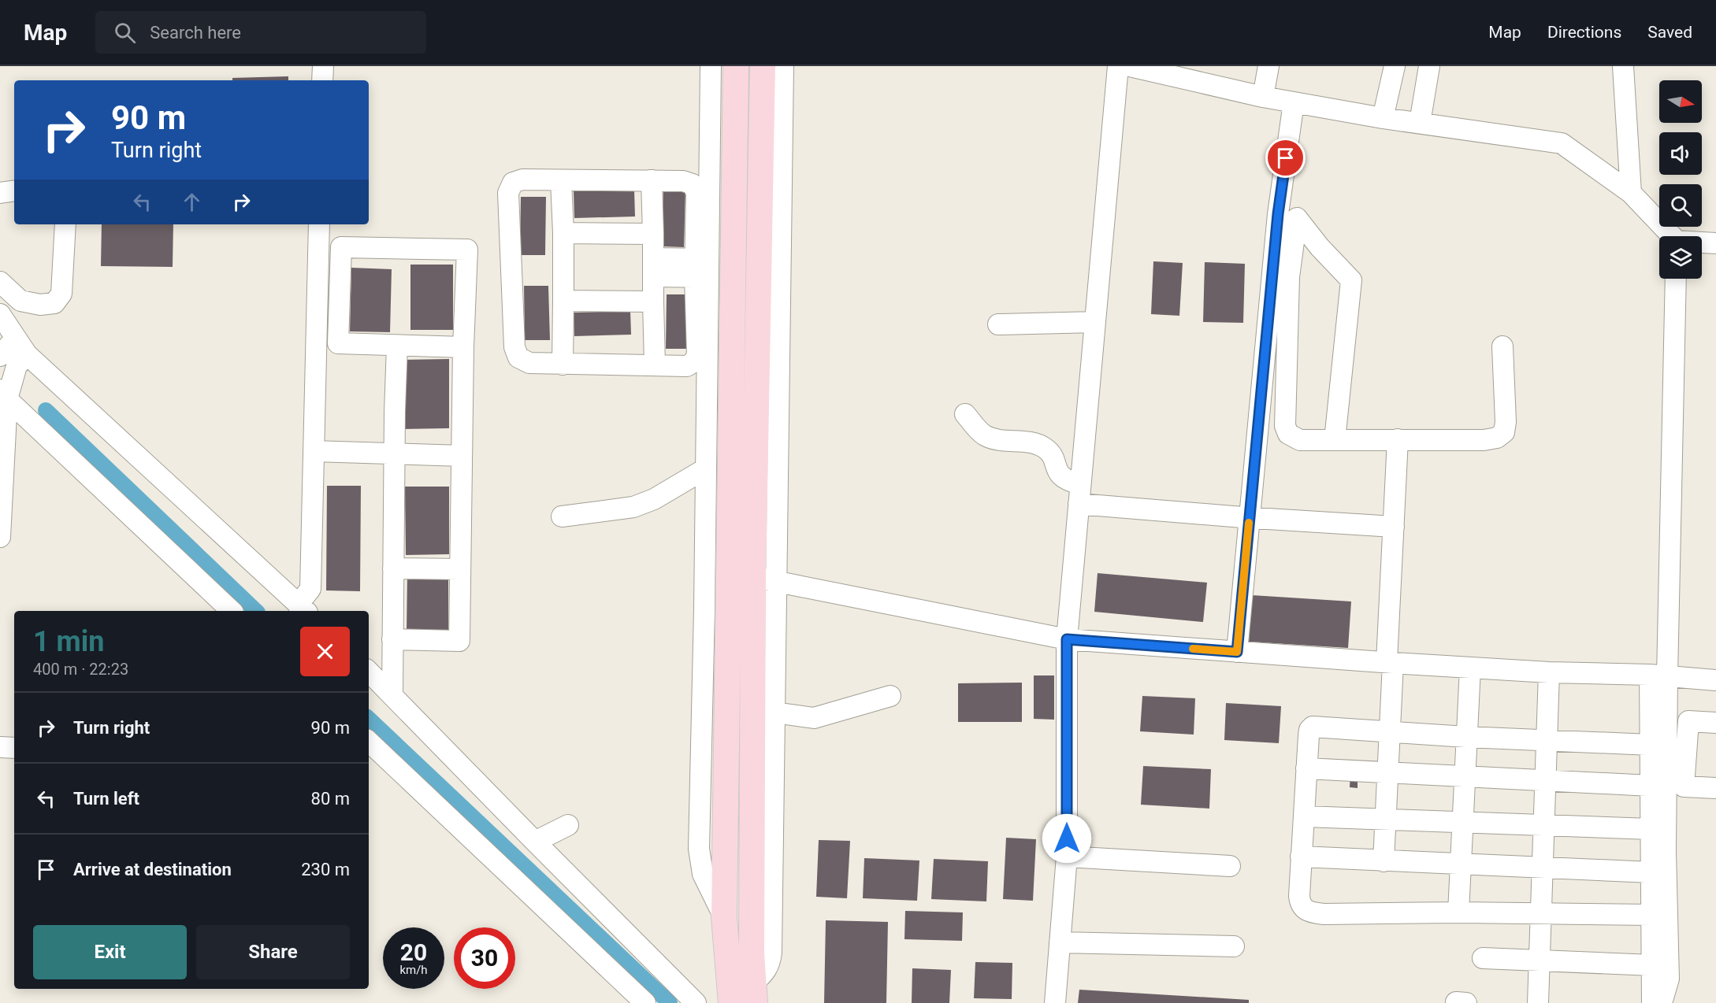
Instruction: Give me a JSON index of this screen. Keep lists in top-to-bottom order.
{
  "north": "right",
  "page": {
    "header": "Map",
    "search": "Search here",
    "nav": ["Map", "Directions", "Saved"],
    "turn": ["90 m", "Turn right"],
    "heading": ["1 min", "400 m · 22:23"],
    "list": [
      {
        "name": "Turn right",
        "value": "90 m"
      },
      {
        "name": "Turn left",
        "value": "80 m"
      },
      {
        "name": "Arrive at destination",
        "value": "230 m"
      }
    ],
    "buttons": ["Exit", "Share"],
    "speed": "20 km/h",
    "limit": "30"
  }
}
